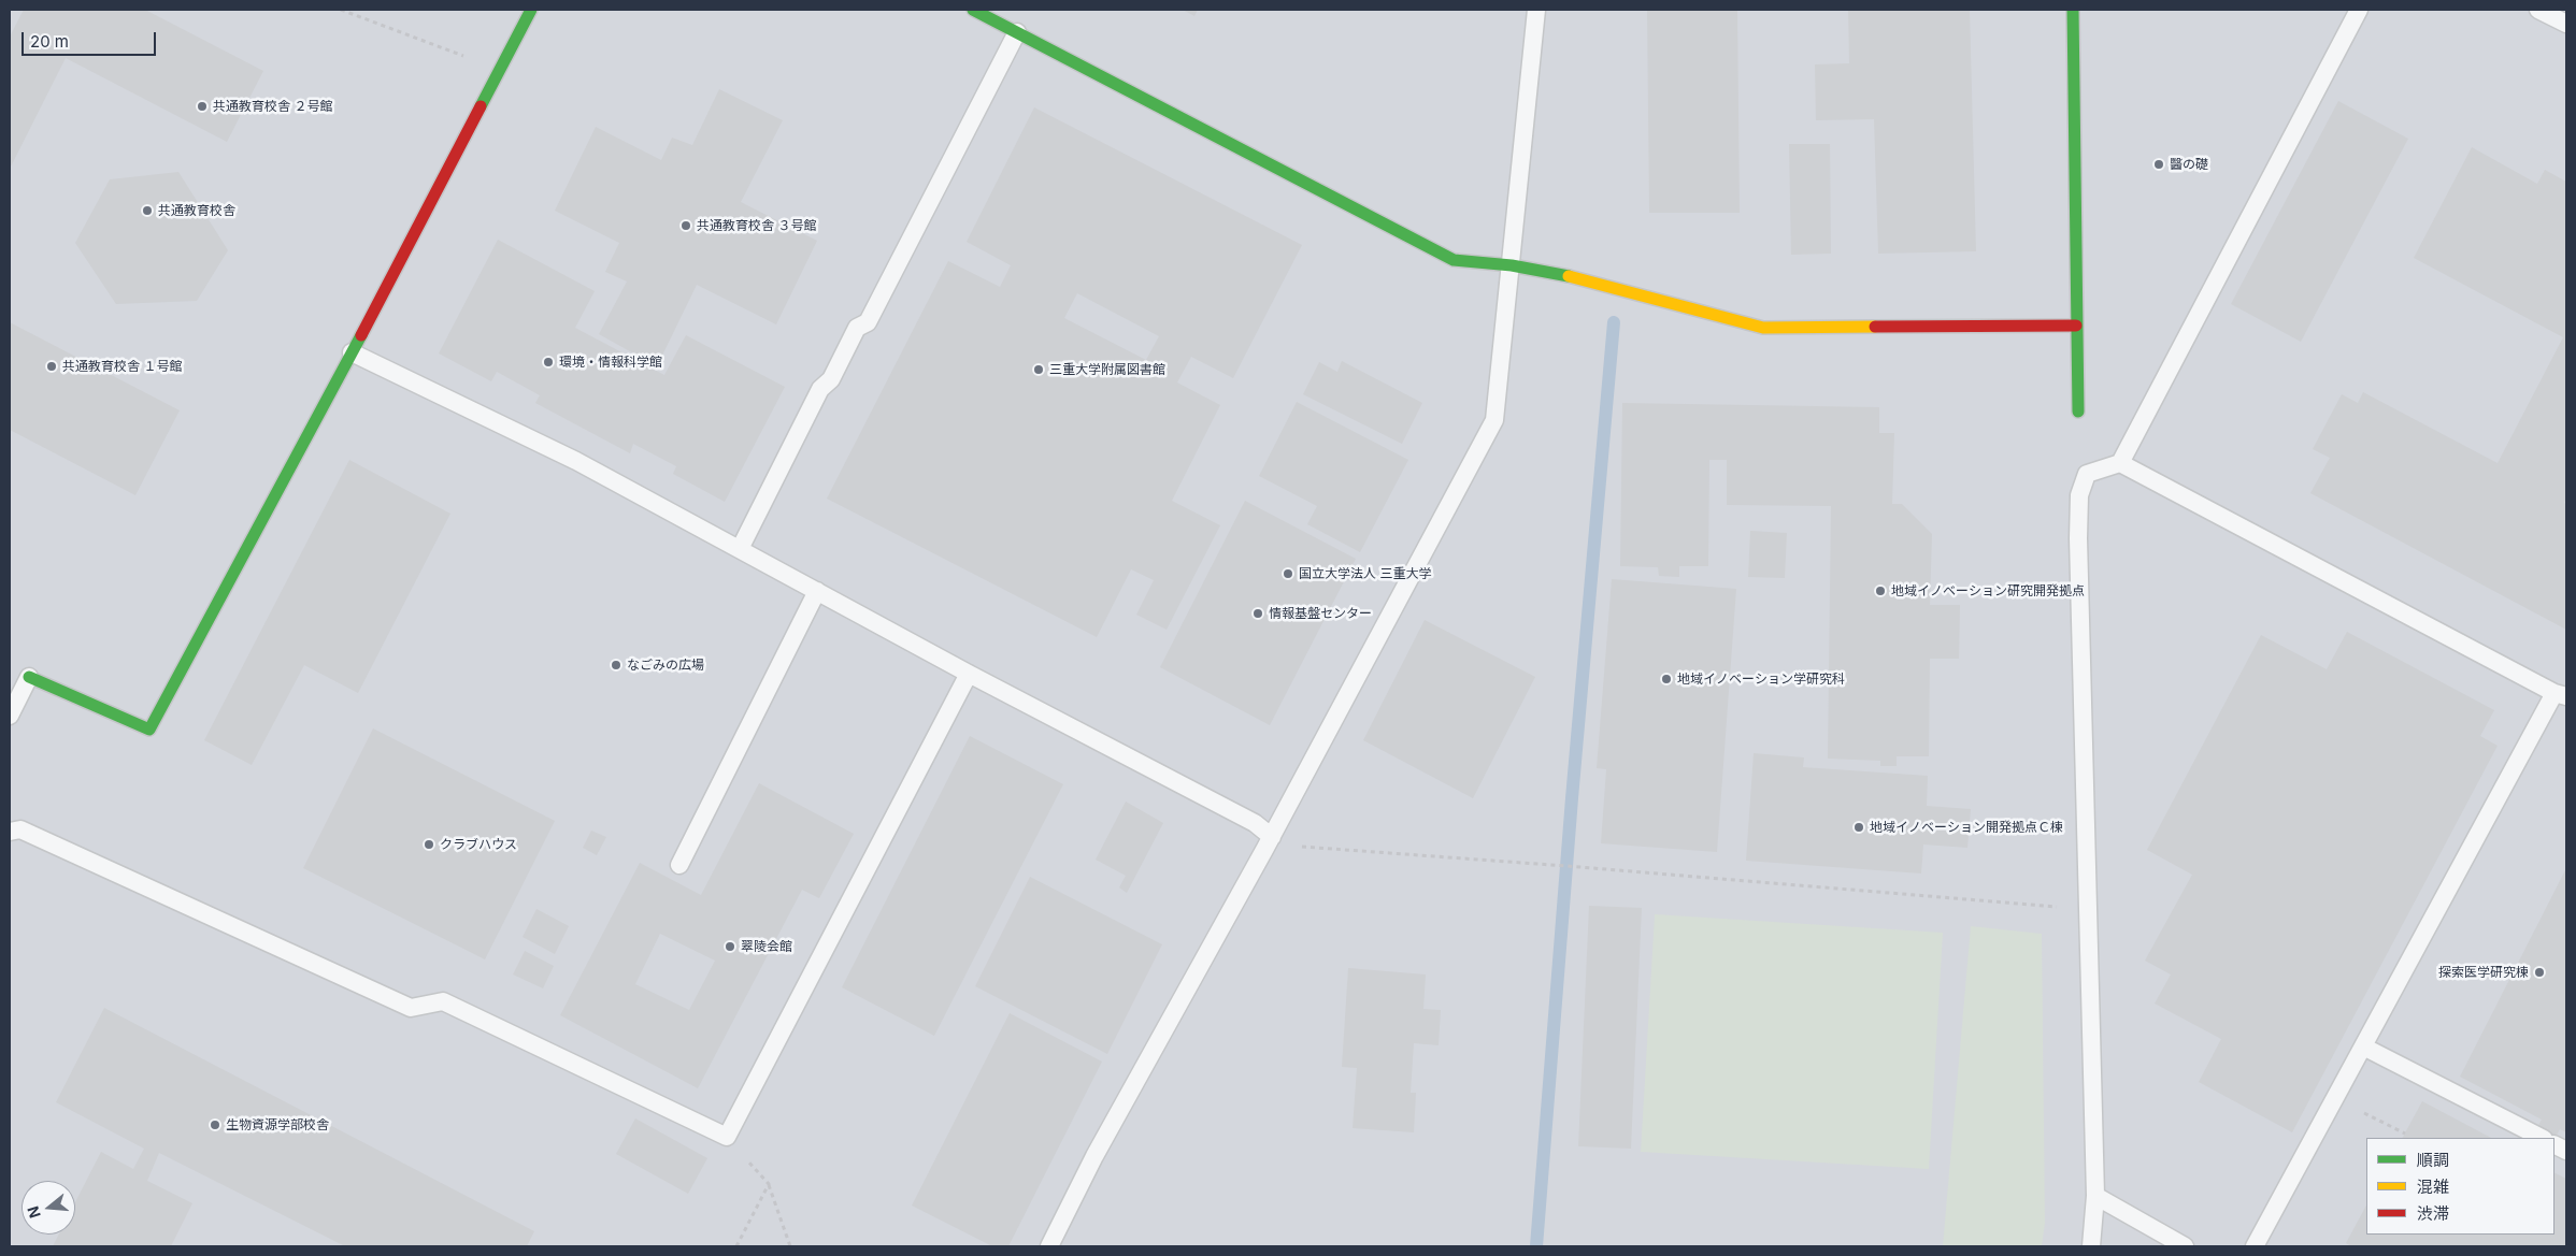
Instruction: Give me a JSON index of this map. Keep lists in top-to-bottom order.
{
  "places": [
    "共通教育校舎 ２号館",
    "醫の礎",
    "共通教育校舎",
    "共通教育校舎 ３号館",
    "環境・情報科学館",
    "共通教育校舎 １号館",
    "三重大学附属図書館",
    "国立大学法人 三重大学",
    "地域イノベーション研究開発拠点",
    "情報基盤センター",
    "なごみの広場",
    "地域イノベーション学研究科",
    "地域イノベーション開発拠点Ｃ棟",
    "クラブハウス",
    "翠陵会館",
    "探索医学研究棟",
    "生物資源学部校舎"
  ],
  "legend": ["順調", "混雑", "渋滞"],
  "scale_bar": "20 m",
  "north": "left"
}
